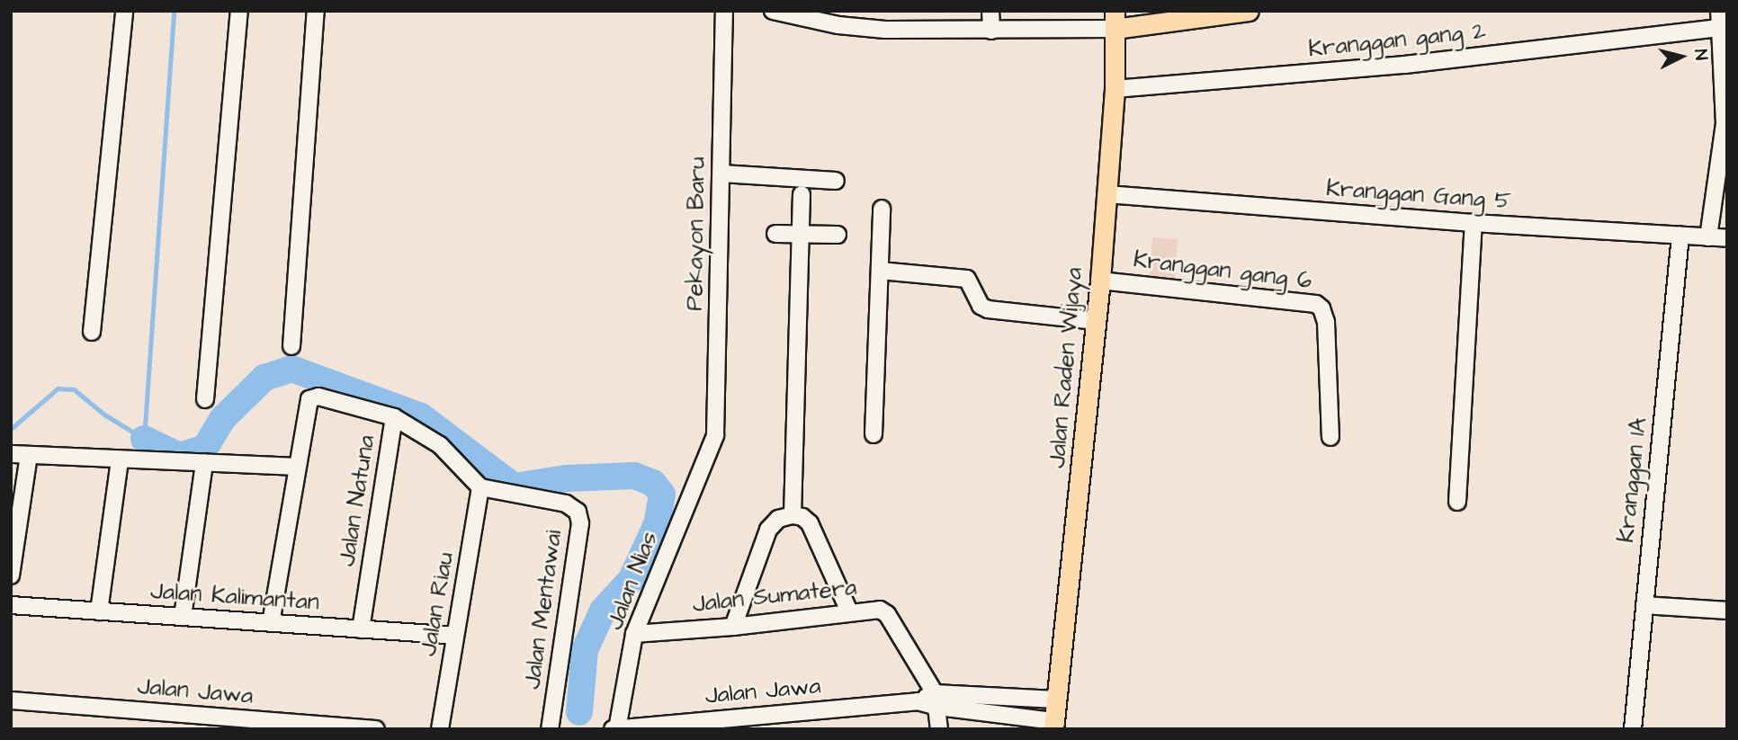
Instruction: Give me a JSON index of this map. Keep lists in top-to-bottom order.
{
  "streets": {
    "main road": ["Jalan Raden Wijaya"],
    "street": [
      "Kranggan gang 2",
      "Kranggan Gang 5",
      "Pekayon Baru",
      "Kranggan gang 6",
      "Kranggan 1A",
      "Jalan Natuna",
      "Jalan Nias",
      "Jalan Sumatera",
      "Jalan Kalimantan",
      "Jalan Riau",
      "Jalan Mentawai",
      "Jalan Jawa"
    ]
  },
  "crossings": [
    ["Kranggan gang 2", "Jalan Raden Wijaya"],
    ["Kranggan Gang 5", "Jalan Raden Wijaya"],
    ["Kranggan Gang 5", "Kranggan 1A"],
    ["Pekayon Baru", "Jalan Nias"],
    ["Kranggan gang 6", "Jalan Raden Wijaya"],
    ["Jalan Raden Wijaya", "Jalan Jawa"],
    ["Jalan Natuna", "Jalan Kalimantan"],
    ["Jalan Nias", "Jalan Sumatera"],
    ["Jalan Nias", "Jalan Jawa"],
    ["Jalan Sumatera", "Jalan Jawa"],
    ["Jalan Kalimantan", "Jalan Riau"],
    ["Jalan Riau", "Jalan Mentawai"]
  ],
  "north": "right"
}
